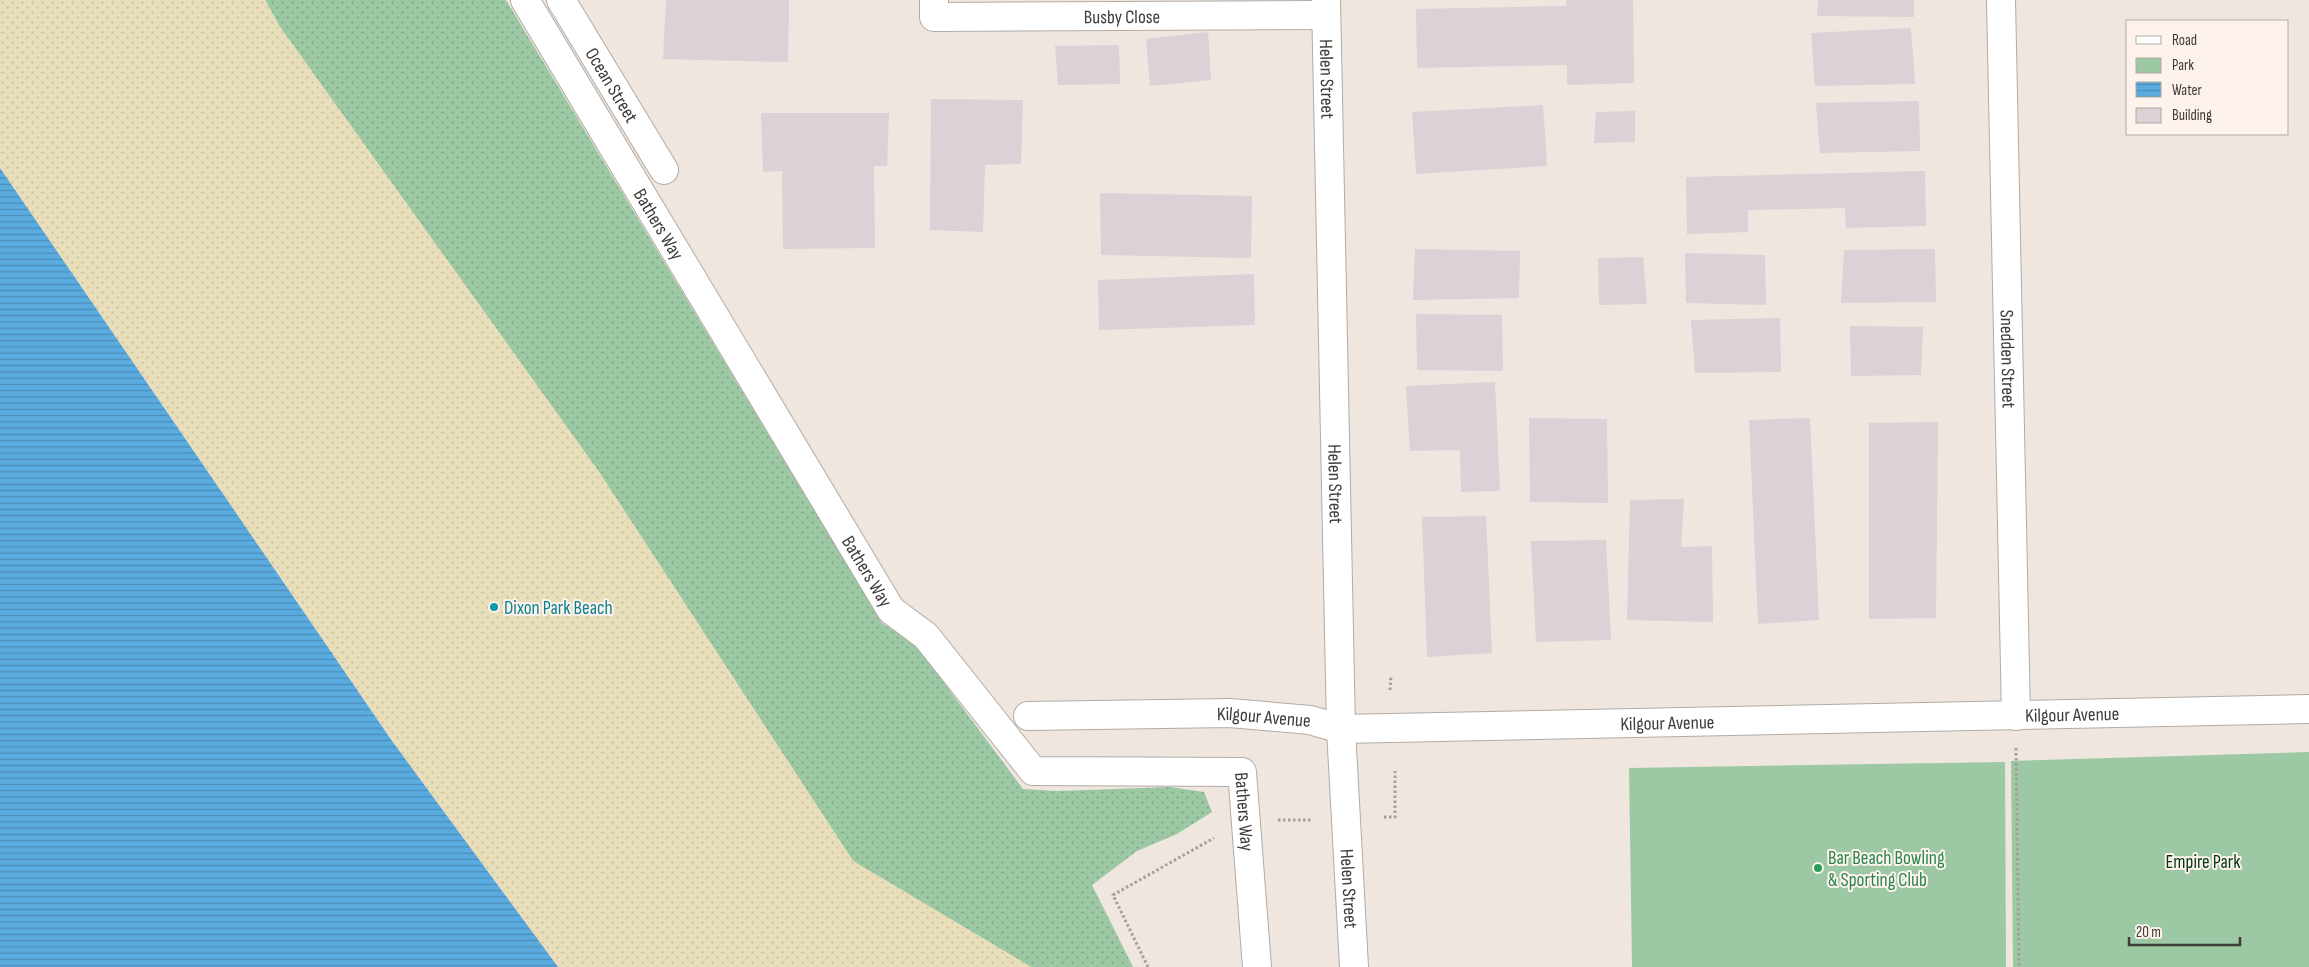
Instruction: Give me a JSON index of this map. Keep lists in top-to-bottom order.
{
  "streets": {
    "street": [
      "Busby Close",
      "Helen Street",
      "Ocean Street",
      "Bathers Way",
      "Snedden Street",
      "Kilgour Avenue"
    ]
  },
  "crossings": [
    ["Busby Close", "Helen Street"],
    ["Helen Street", "Kilgour Avenue"],
    ["Snedden Street", "Kilgour Avenue"]
  ],
  "parks": ["Empire Park"],
  "places": ["Dixon Park Beach", "Bar Beach Bowling & Sporting Club"],
  "legend": [
    "Road",
    "Park",
    "Water",
    "Building"
  ],
  "scale_bar": "20 m"
}
